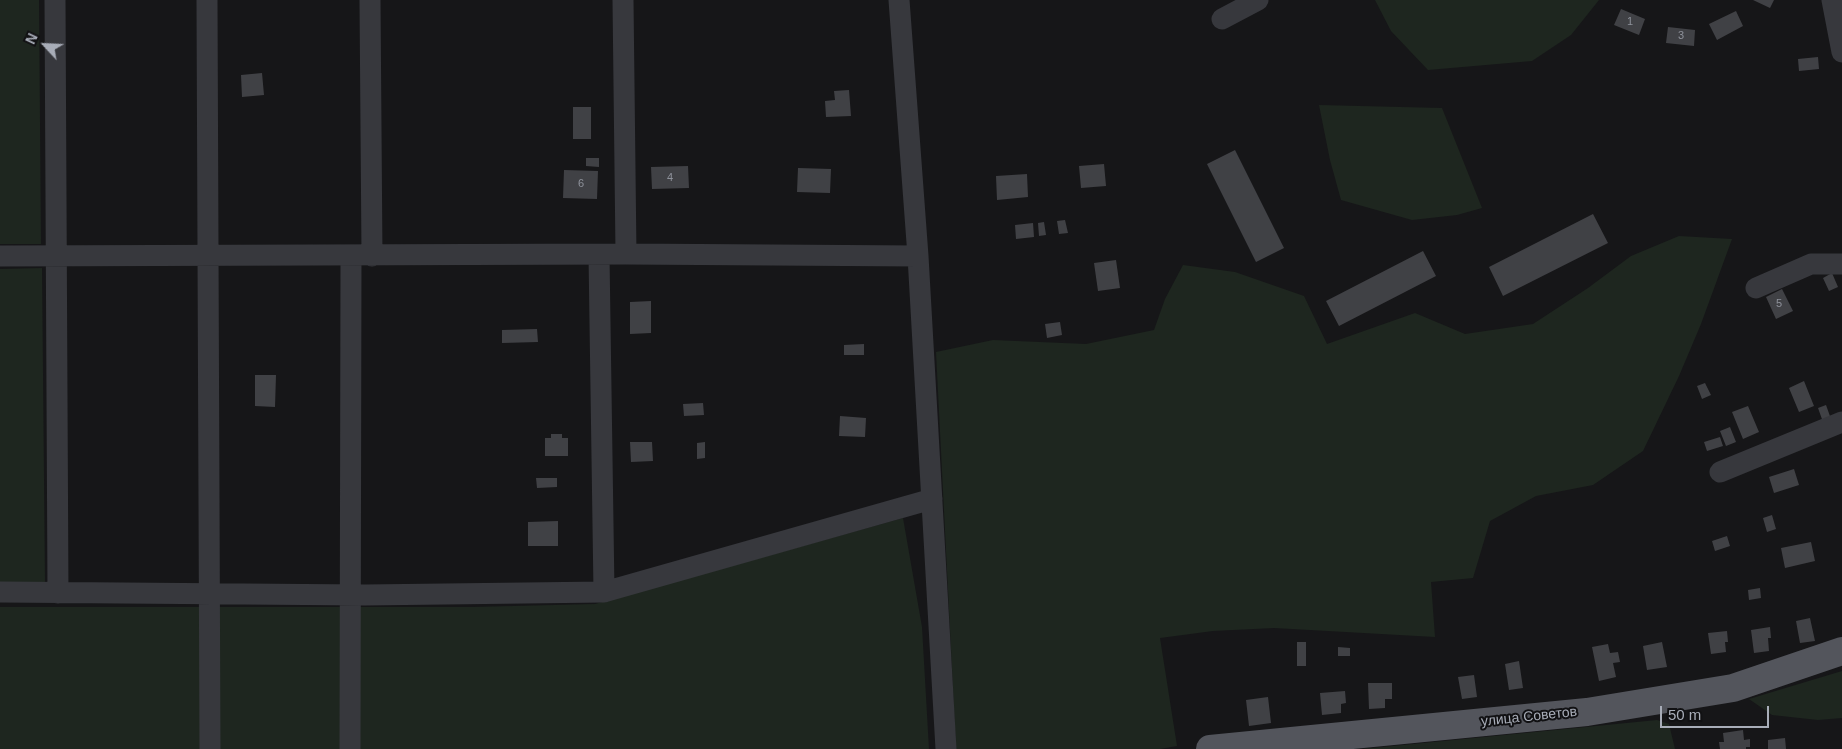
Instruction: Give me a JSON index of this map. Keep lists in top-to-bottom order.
{
  "streets": {
    "main road": ["улица Советов"]
  },
  "house_numbers": [
    "1",
    "3",
    "4",
    "6",
    "5"
  ],
  "scale_bar": "50 m",
  "north": "top left"
}
